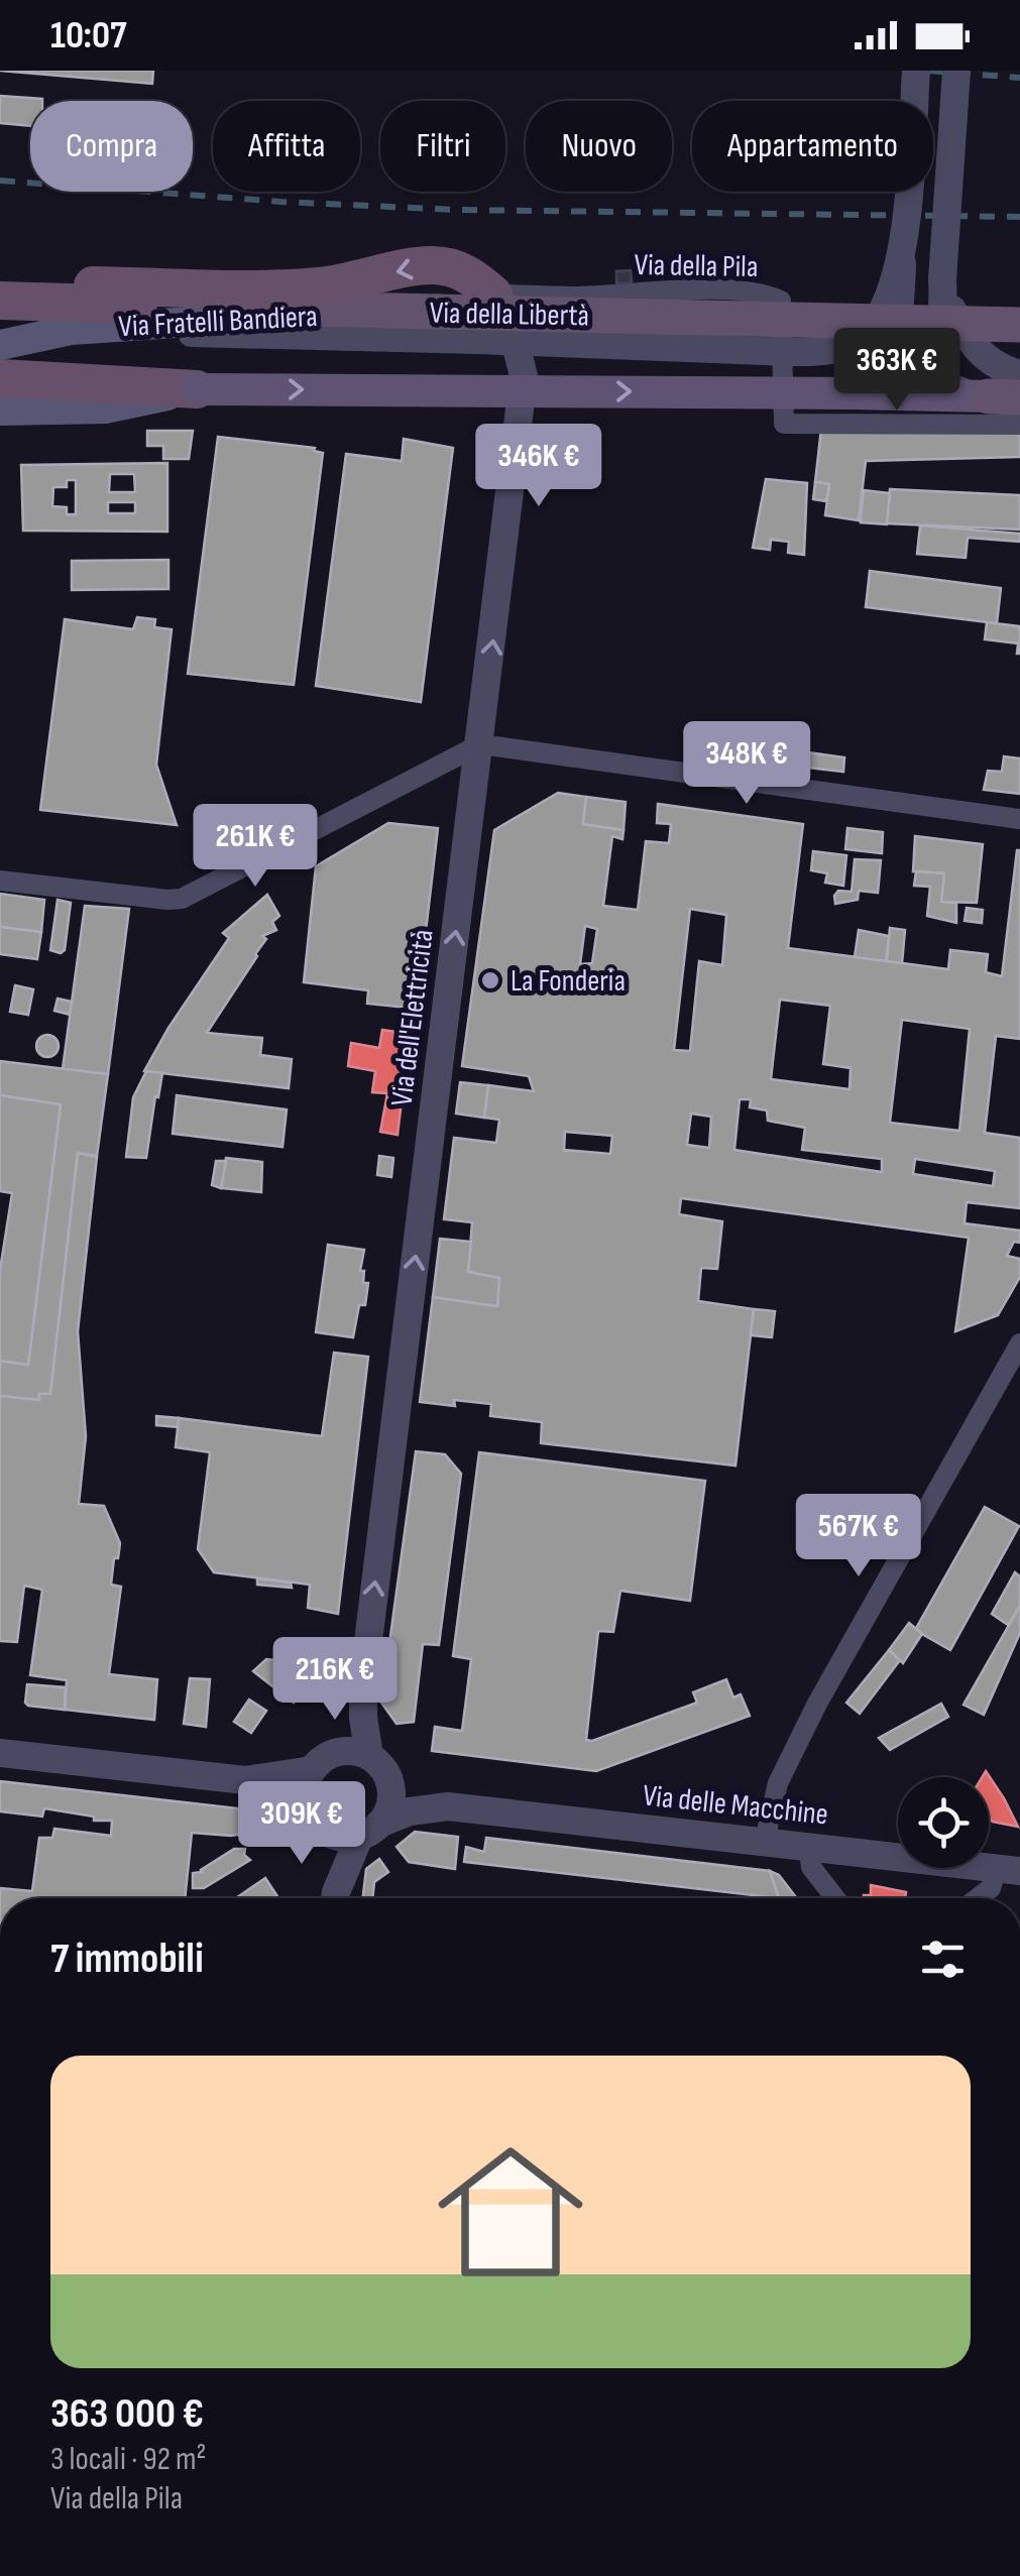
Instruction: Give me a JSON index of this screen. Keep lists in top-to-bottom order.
{
  "streets": {
    "highway": ["Via della Libertà"],
    "main road": ["Via Fratelli Bandiera"],
    "street": ["Via della Pila", "Via dell'Elettricità", "Via delle Macchine"]
  },
  "crossings": [
    ["Via della Pila", "Via dell'Elettricità"],
    ["Via della Libertà", "Via Fratelli Bandiera"],
    ["Via dell'Elettricità", "Via delle Macchine"]
  ],
  "one_way": ["Via dell'Elettricità"],
  "places": ["La Fonderia"],
  "page": {
    "status": "10:07",
    "chip": [
      "Compra",
      "Affitta",
      "Filtri",
      "Nuovo",
      "Appartamento"
    ],
    "price": [
      "363K €",
      "346K €",
      "348K €",
      "261K €",
      "567K €",
      "216K €",
      "309K €"
    ],
    "heading": "7 immobili",
    "list": [
      {
        "name": "363 000 €",
        "note": "3 locali · 92 m² · Via della Pila"
      }
    ]
  }
}
